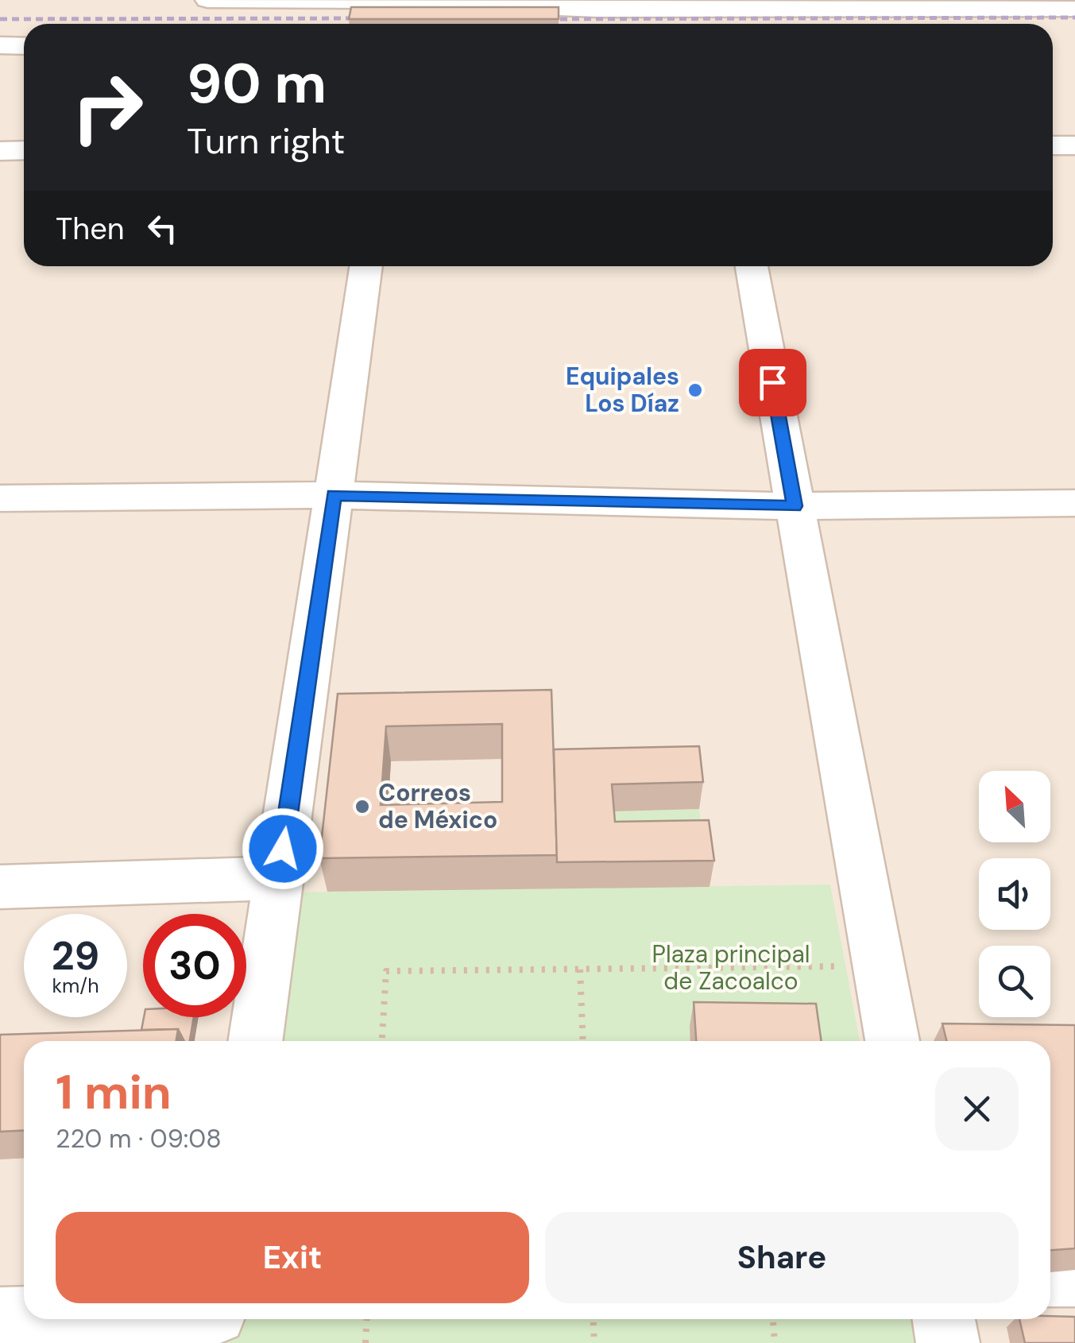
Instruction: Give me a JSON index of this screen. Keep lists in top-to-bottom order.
{
  "parks": ["Plaza principal de Zacoalco"],
  "places": ["Equipales Los Díaz", "Correos de México"],
  "north": "top left",
  "page": {
    "turn": ["90 m", "Turn right"],
    "then": "Then",
    "speed": "29 km/h",
    "limit": "30",
    "heading": ["1 min", "220 m · 09:08"],
    "buttons": ["Exit", "Share"]
  }
}
